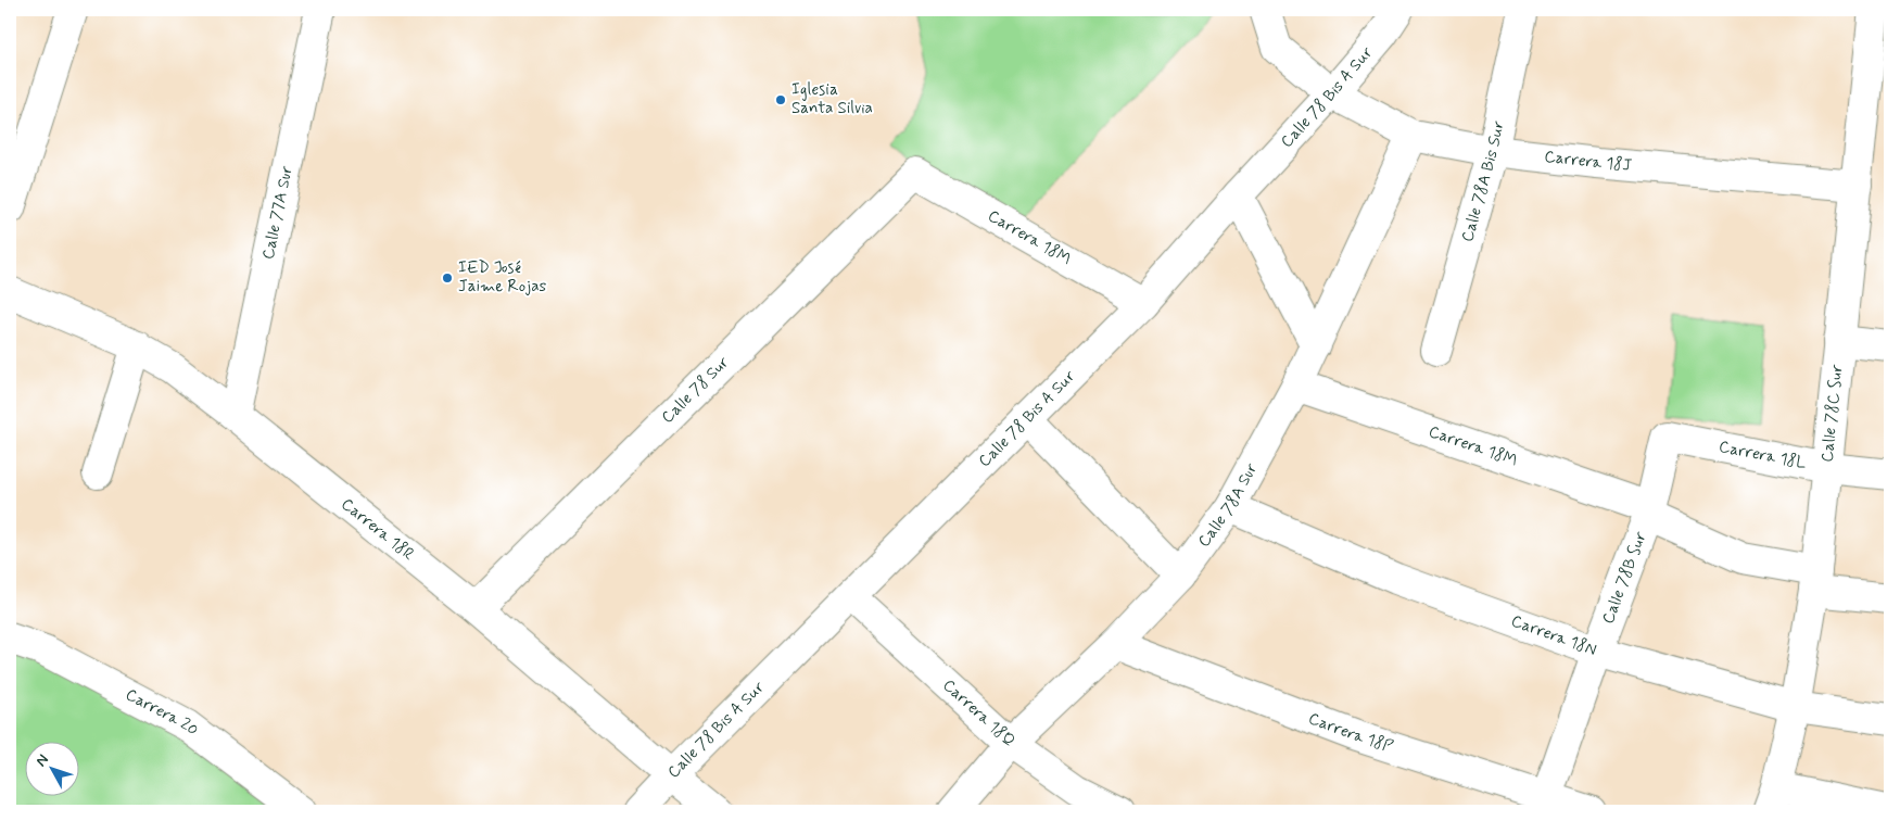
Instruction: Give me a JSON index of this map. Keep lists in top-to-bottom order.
{
  "streets": {
    "street": [
      "Calle 78 Bis A Sur",
      "Carrera 18J",
      "Calle 78A Bis Sur",
      "Calle 77A Sur",
      "Carrera 18M",
      "Calle 78 Sur",
      "Calle 78C Sur",
      "Carrera 18L",
      "Calle 78A Sur",
      "Carrera 18R",
      "Calle 78B Sur",
      "Carrera 18N",
      "Carrera 18Q",
      "Carrera 20",
      "Carrera 18P"
    ]
  },
  "crossings": [
    ["Calle 78 Bis A Sur", "Carrera 18J"],
    ["Calle 78 Bis A Sur", "Carrera 18M"],
    ["Calle 78 Bis A Sur", "Carrera 18R"],
    ["Calle 78 Bis A Sur", "Carrera 18Q"],
    ["Carrera 18J", "Calle 78A Bis Sur"],
    ["Carrera 18J", "Calle 78C Sur"],
    ["Carrera 18J", "Calle 78A Sur"],
    ["Calle 77A Sur", "Carrera 18R"],
    ["Carrera 18M", "Calle 78 Sur"],
    ["Carrera 18M", "Calle 78C Sur"],
    ["Carrera 18M", "Calle 78A Sur"],
    ["Carrera 18M", "Calle 78B Sur"],
    ["Calle 78 Sur", "Carrera 18R"],
    ["Calle 78C Sur", "Carrera 18L"],
    ["Calle 78C Sur", "Carrera 18N"],
    ["Carrera 18L", "Calle 78B Sur"],
    ["Calle 78A Sur", "Carrera 18N"],
    ["Calle 78A Sur", "Carrera 18Q"],
    ["Calle 78A Sur", "Carrera 18P"],
    ["Calle 78B Sur", "Carrera 18N"],
    ["Calle 78B Sur", "Carrera 18P"]
  ],
  "places": ["Iglesia Santa Silvia", "IED José Jaime Rojas"],
  "north": "top left"
}
